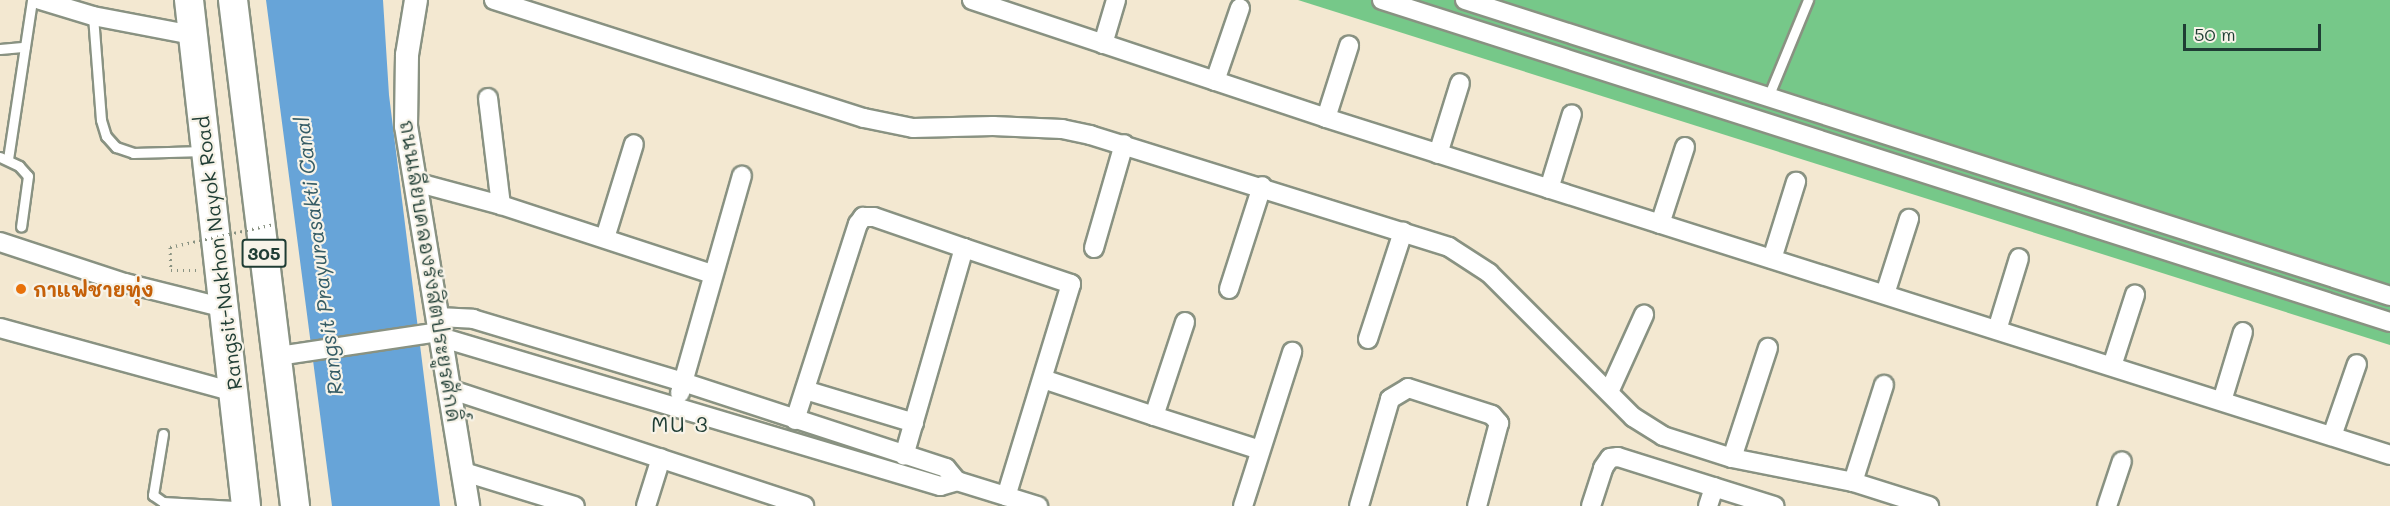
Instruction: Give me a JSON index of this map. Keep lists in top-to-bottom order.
{
  "streets": {
    "main road": ["Rangsit-Nakhon Nayok Road", "305"],
    "street": ["ถนนเลียบคลองรังสิตประยูรศักดิ์"]
  },
  "districts": ["MU 3"],
  "water": ["Rangsit Prayurasakti Canal"],
  "places": ["กาแฟชายทุ่ง"],
  "scale_bar": "50 m"
}
